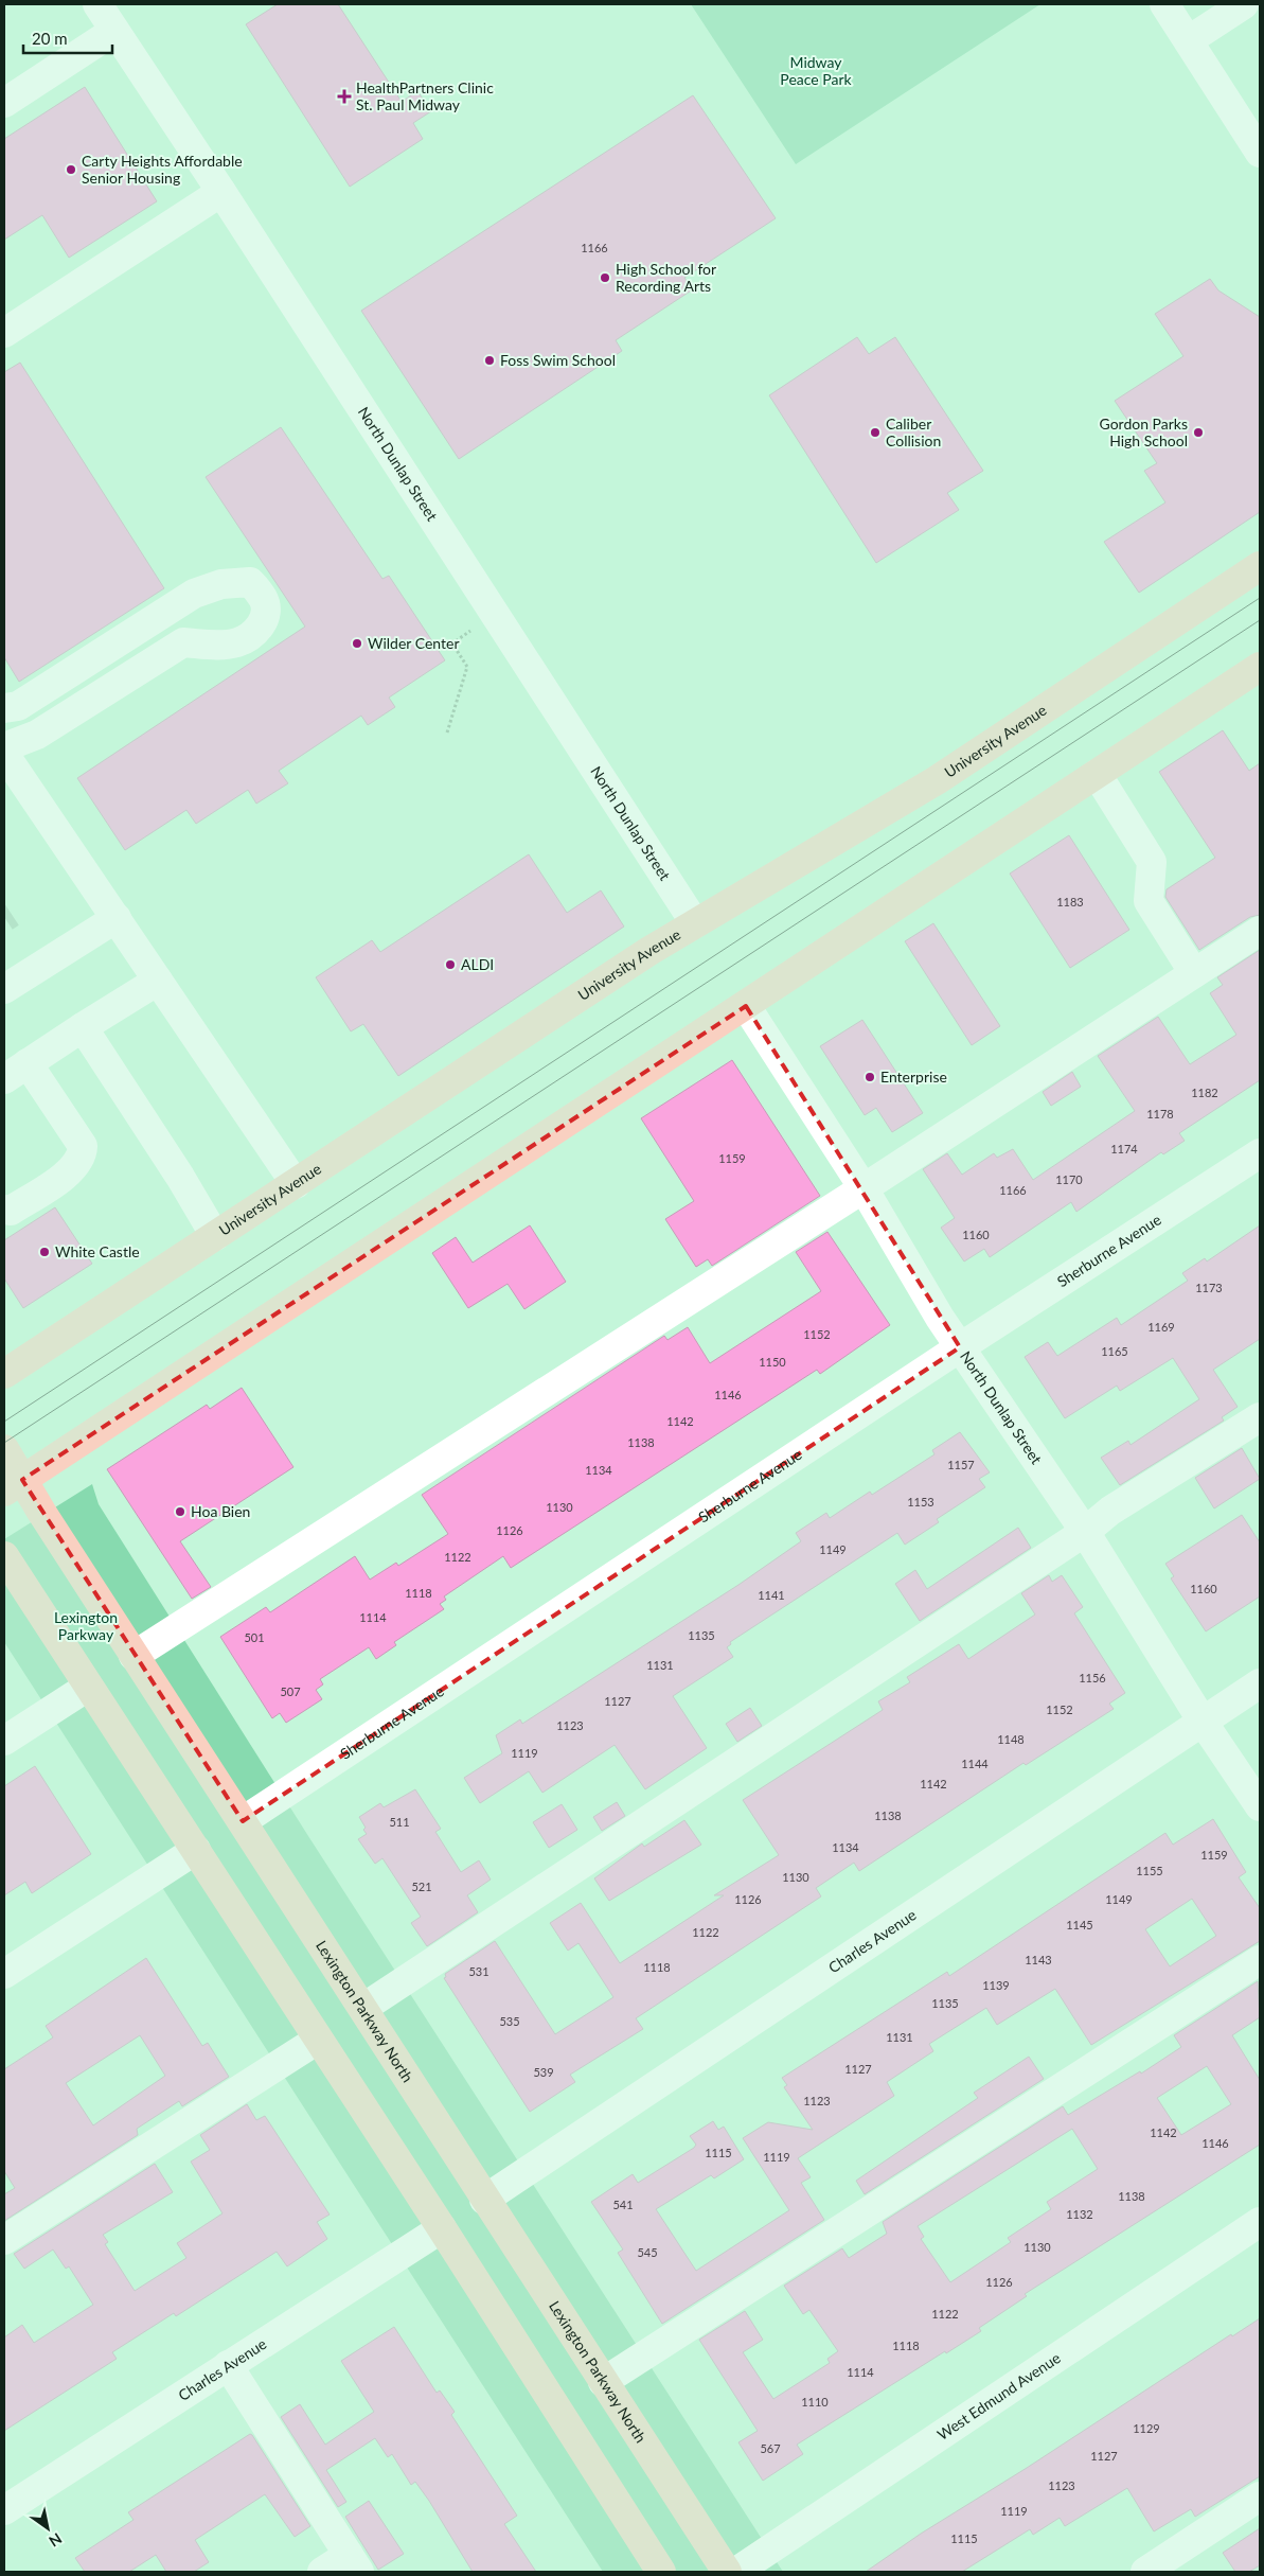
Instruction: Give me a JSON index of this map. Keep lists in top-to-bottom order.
{
  "streets": {
    "main road": ["University Avenue", "Lexington Parkway North"],
    "street": [
      "North Dunlap Street",
      "Sherburne Avenue",
      "Charles Avenue",
      "West Edmund Avenue"
    ]
  },
  "crossings": [
    ["North Dunlap Street", "University Avenue"],
    ["North Dunlap Street", "Sherburne Avenue"],
    ["North Dunlap Street", "Charles Avenue"],
    ["Sherburne Avenue", "Lexington Parkway North"],
    ["Charles Avenue", "Lexington Parkway North"]
  ],
  "parks": ["Midway Peace Park", "Lexington Parkway"],
  "places": {
    "health": ["HealthPartners Clinic St. Paul Midway"],
    "other": [
      "Carty Heights Affordable Senior Housing",
      "High School for Recording Arts",
      "Foss Swim School",
      "Caliber Collision",
      "Gordon Parks High School",
      "Wilder Center",
      "ALDI",
      "Enterprise",
      "White Castle",
      "Hoa Bien"
    ]
  },
  "house_numbers": [
    "1166",
    "1183",
    "1182",
    "1178",
    "1174",
    "1159",
    "1170",
    "1166",
    "1160",
    "1173",
    "1169",
    "1152",
    "1165",
    "1150",
    "1146",
    "1142",
    "1138",
    "1157",
    "1134",
    "1153",
    "1130",
    "1126",
    "1149",
    "1122",
    "1160",
    "1118",
    "1141",
    "1114",
    "1135",
    "501",
    "1131",
    "1156",
    "507",
    "1127",
    "1152",
    "1123",
    "1148",
    "1119",
    "1144",
    "1142",
    "1138",
    "511",
    "1134",
    "1159",
    "1155",
    "1130",
    "521",
    "1126",
    "1149",
    "1145",
    "1122",
    "1143",
    "1118",
    "531",
    "1139",
    "1135",
    "535",
    "1131",
    "1127",
    "539",
    "1123",
    "1142",
    "1146",
    "1115",
    "1119",
    "1138",
    "541",
    "1132",
    "1130",
    "545",
    "1126",
    "1122",
    "1118",
    "1114",
    "1110",
    "1129",
    "567",
    "1127",
    "1123",
    "1119",
    "1115"
  ],
  "scale_bar": "20 m",
  "north": "bottom right"
}
